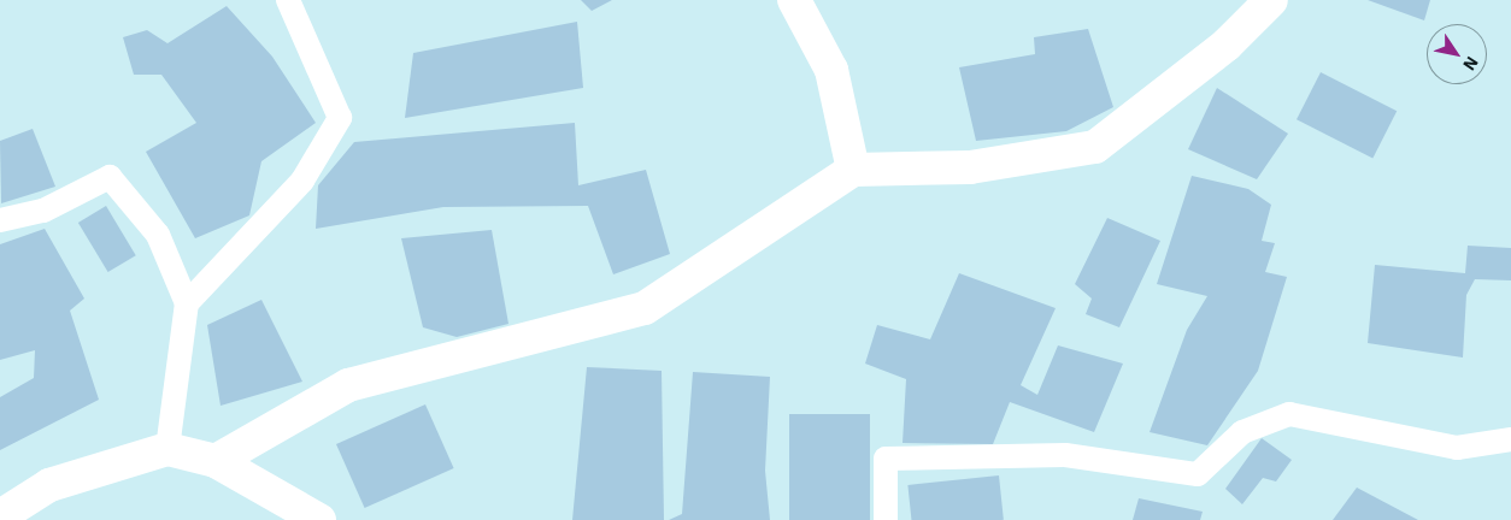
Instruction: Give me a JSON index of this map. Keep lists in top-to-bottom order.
{
  "north": "bottom right"
}
